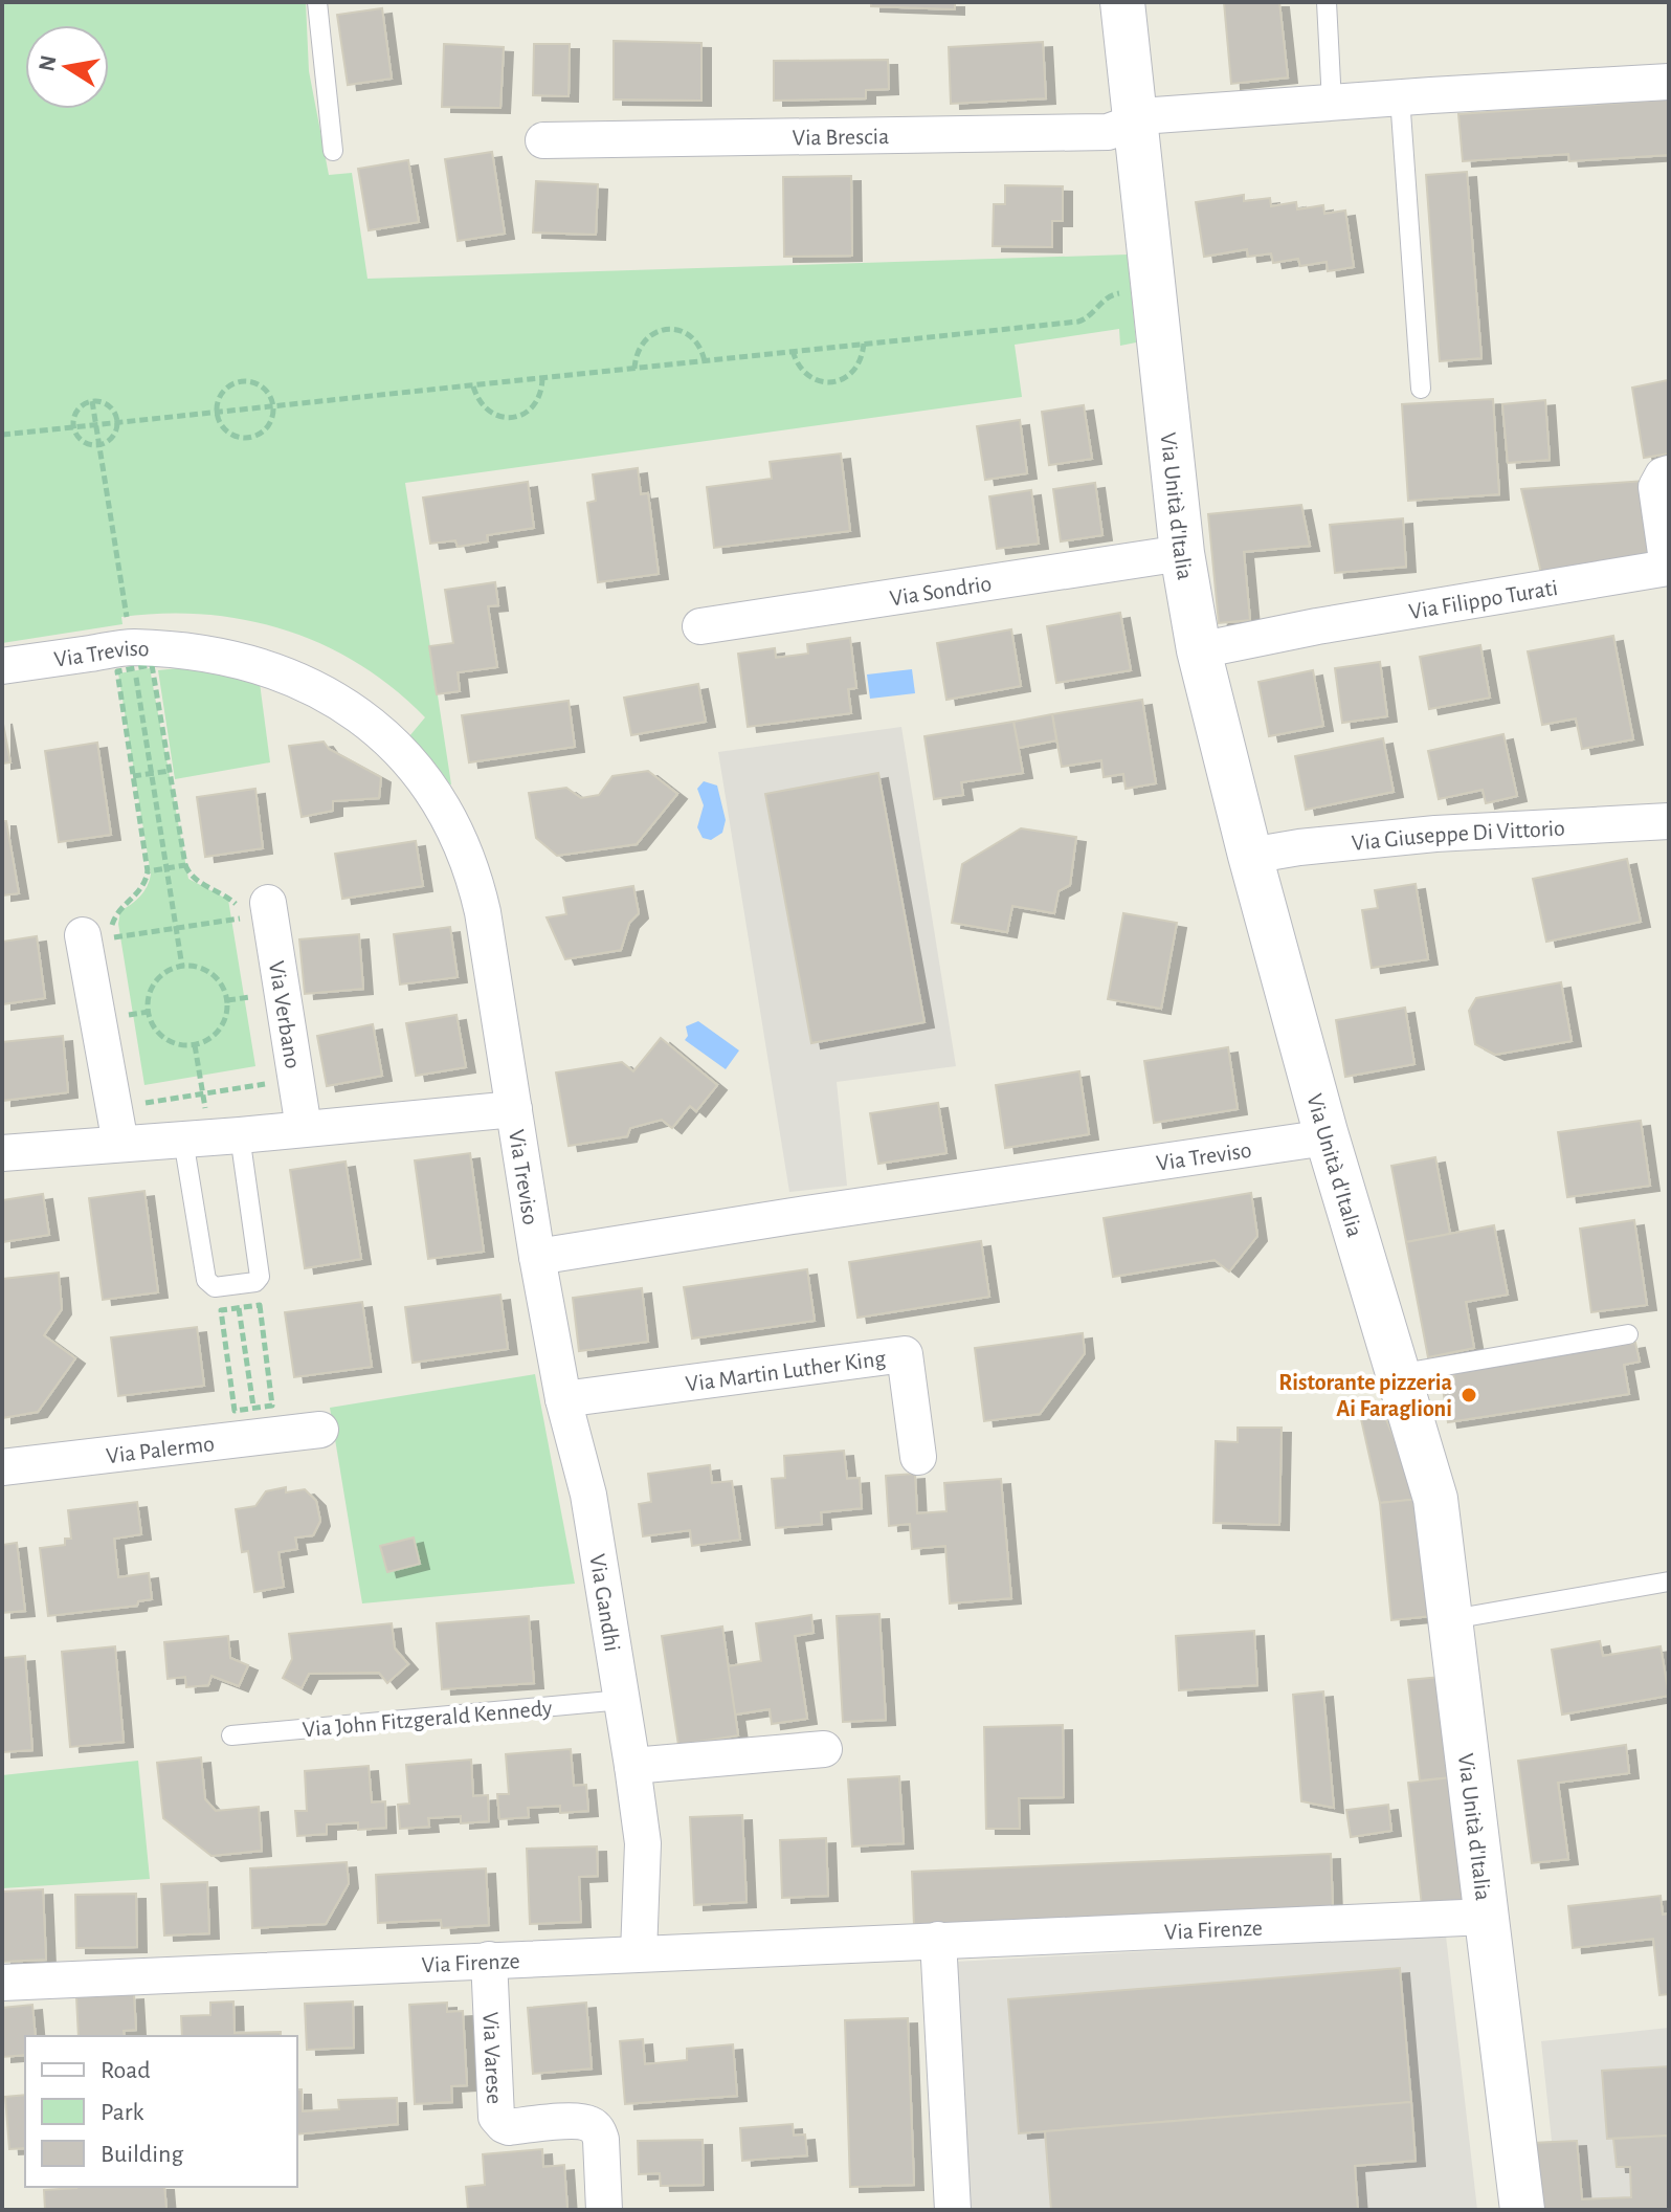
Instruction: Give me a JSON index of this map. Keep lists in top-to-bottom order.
{
  "streets": {
    "street": [
      "Via Brescia",
      "Via Unità d'Italia",
      "Via Sondrio",
      "Via Filippo Turati",
      "Via Treviso",
      "Via Giuseppe Di Vittorio",
      "Via Verbano",
      "Via Martin Luther King",
      "Via Palermo",
      "Via Gandhi",
      "Via Firenze",
      "Via Varese"
    ],
    "lane": ["Via John Fitzgerald Kennedy"]
  },
  "crossings": [
    ["Via Brescia", "Via Unità d'Italia"],
    ["Via Unità d'Italia", "Via Sondrio"],
    ["Via Unità d'Italia", "Via Filippo Turati"],
    ["Via Unità d'Italia", "Via Treviso"],
    ["Via Unità d'Italia", "Via Giuseppe Di Vittorio"],
    ["Via Unità d'Italia", "Via Firenze"],
    ["Via Treviso", "Via Gandhi"],
    ["Via Martin Luther King", "Via Gandhi"],
    ["Via Gandhi", "Via John Fitzgerald Kennedy"],
    ["Via Gandhi", "Via Firenze"],
    ["Via Firenze", "Via Varese"]
  ],
  "places": ["Ristorante pizzeria Ai Faraglioni"],
  "legend": ["Road", "Park", "Building"],
  "north": "left"
}
